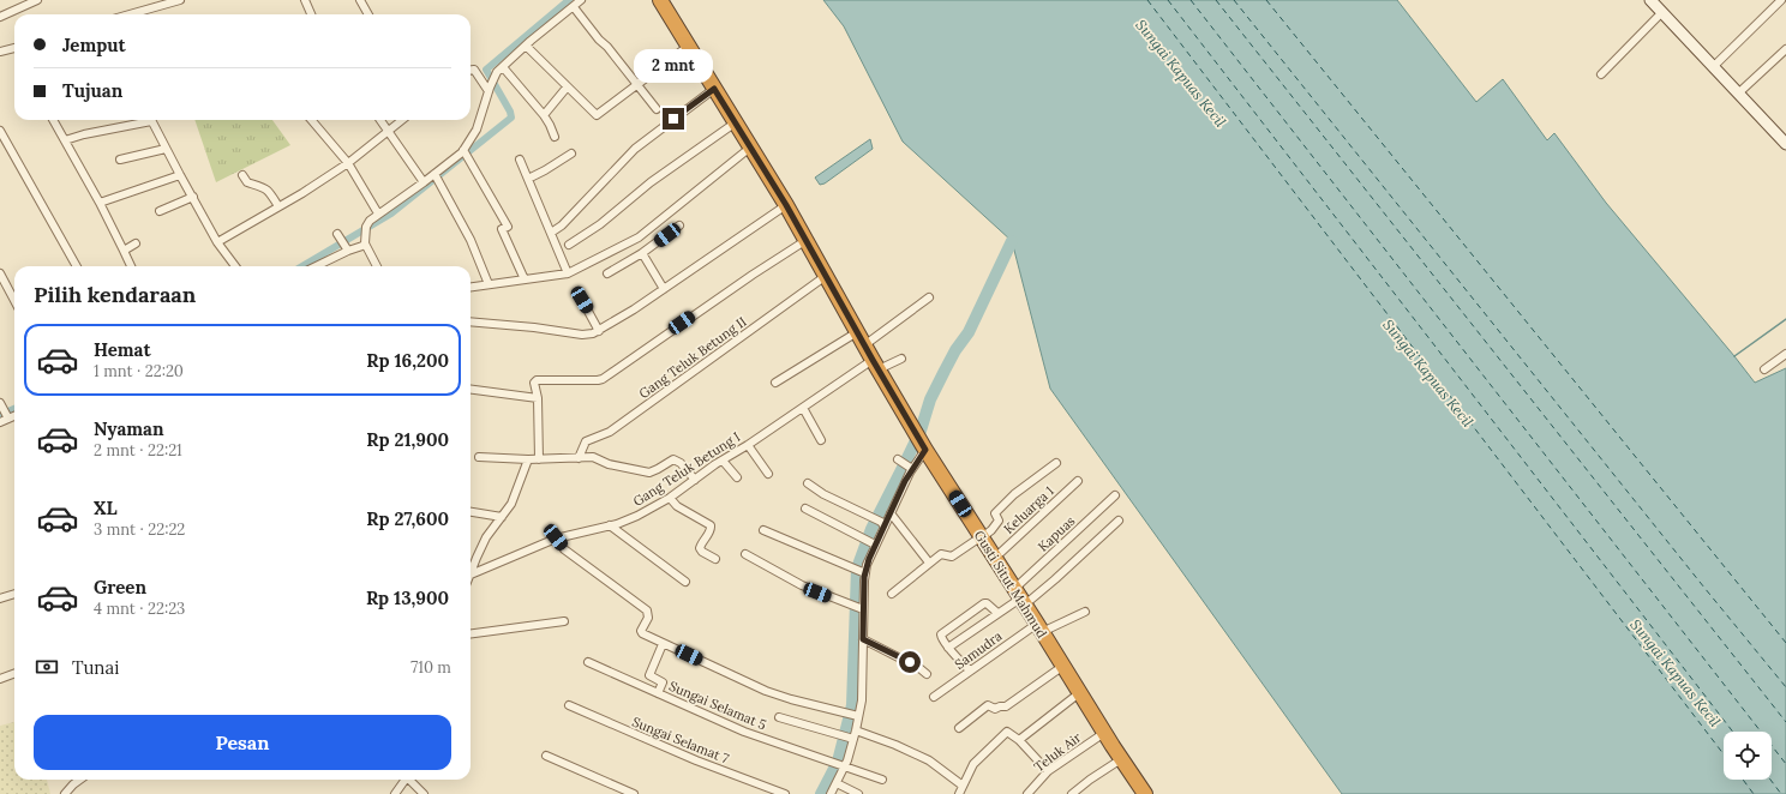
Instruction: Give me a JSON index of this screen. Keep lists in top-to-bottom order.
{
  "streets": {
    "highway": ["Gusti Situt Mahmud"],
    "street": [
      "Gang Teluk Betung II",
      "Gang Teluk Betung I",
      "Keluarga 1",
      "Kapuas",
      "Samudra",
      "Sungai Selamat 5",
      "Sungai Selamat 7",
      "Teluk Air"
    ]
  },
  "crossings": [
    ["Gang Teluk Betung II", "Gusti Situt Mahmud"],
    ["Gang Teluk Betung I", "Gusti Situt Mahmud"],
    ["Keluarga 1", "Gusti Situt Mahmud"],
    ["Kapuas", "Gusti Situt Mahmud"],
    ["Gusti Situt Mahmud", "Samudra"],
    ["Gusti Situt Mahmud", "Teluk Air"]
  ],
  "water": ["Sungai Kapuas Kecil"],
  "page": {
    "banner": ["Jemput", "Tujuan"],
    "bubble": "2 mnt",
    "heading": "Pilih kendaraan",
    "list": [
      {
        "name": "Hemat",
        "note": "1 mnt · 22:20",
        "value": "Rp 16,200"
      },
      {
        "name": "Nyaman",
        "note": "2 mnt · 22:21",
        "value": "Rp 21,900"
      },
      {
        "name": "XL",
        "note": "3 mnt · 22:22",
        "value": "Rp 27,600"
      },
      {
        "name": "Green",
        "note": "4 mnt · 22:23",
        "value": "Rp 13,900"
      }
    ],
    "pay": ["Tunai", "710 m"],
    "buttons": "Pesan"
  }
}
